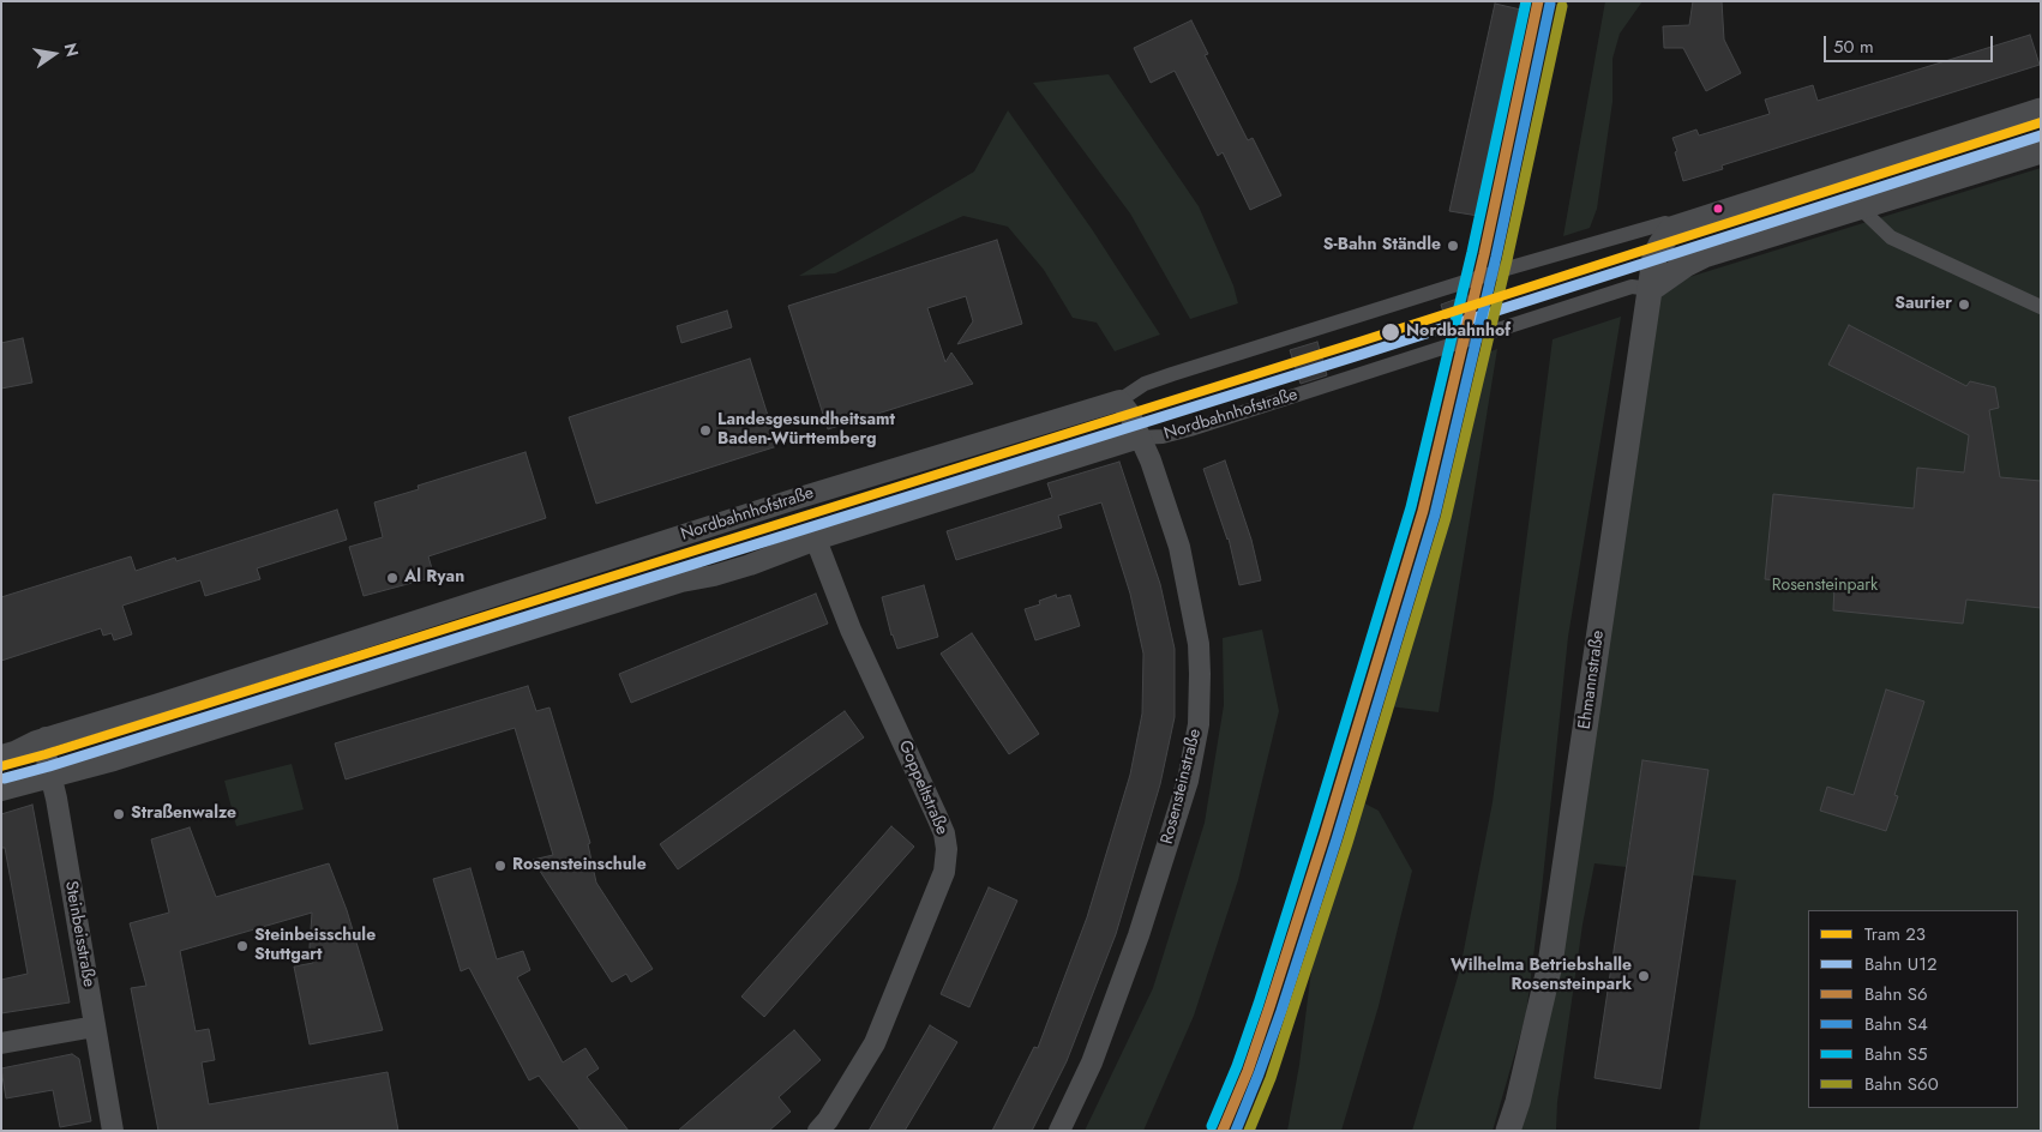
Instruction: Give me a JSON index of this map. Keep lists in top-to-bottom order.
{
  "streets": {
    "street": [
      "Nordbahnhofstraße",
      "Ehmannstraße",
      "Rosensteinstraße",
      "Goppeltstraße",
      "Steinbeisstraße"
    ]
  },
  "crossings": [
    ["Nordbahnhofstraße", "Ehmannstraße"],
    ["Nordbahnhofstraße", "Rosensteinstraße"],
    ["Nordbahnhofstraße", "Goppeltstraße"],
    ["Nordbahnhofstraße", "Steinbeisstraße"]
  ],
  "parks": ["Rosensteinpark"],
  "places": [
    "S-Bahn Ständle",
    "Saurier",
    "Nordbahnhof",
    "Landesgesundheitsamt Baden-Württemberg",
    "Al Ryan",
    "Straßenwalze",
    "Rosensteinschule",
    "Steinbeisschule Stuttgart",
    "Wilhelma Betriebshalle Rosensteinpark"
  ],
  "lines": [
    "rail line S6",
    "rail line S5",
    "rail line S4",
    "rail line S60",
    "tram line 23",
    "rail line U12"
  ],
  "legend": [
    "Tram 23",
    "Bahn U12",
    "Bahn S6",
    "Bahn S4",
    "Bahn S5",
    "Bahn S60"
  ],
  "scale_bar": "50 m",
  "north": "right"
}
